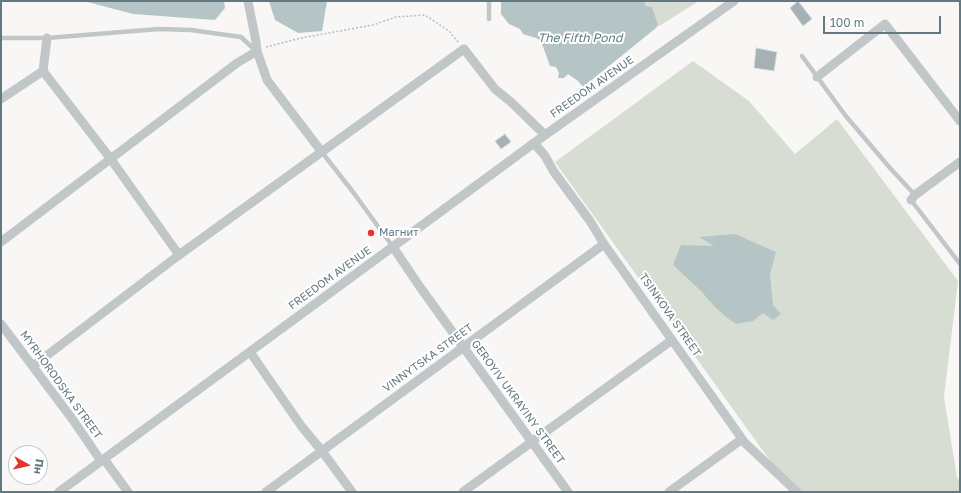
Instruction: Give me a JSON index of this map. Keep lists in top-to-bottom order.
{
  "streets": {
    "street": [
      "FREEDOM AVENUE",
      "TSINKOVA STREET",
      "VINNYTSKA STREET",
      "MYRHORODSKA STREET",
      "GEROYIV UKRAYINY STREET"
    ]
  },
  "crossings": [
    ["FREEDOM AVENUE", "TSINKOVA STREET"],
    ["FREEDOM AVENUE", "MYRHORODSKA STREET"],
    ["FREEDOM AVENUE", "GEROYIV UKRAYINY STREET"],
    ["TSINKOVA STREET", "VINNYTSKA STREET"],
    ["VINNYTSKA STREET", "GEROYIV UKRAYINY STREET"]
  ],
  "water": ["The Fifth Pond"],
  "places": ["Магнит"],
  "scale_bar": "100 m",
  "north": "right"
}
